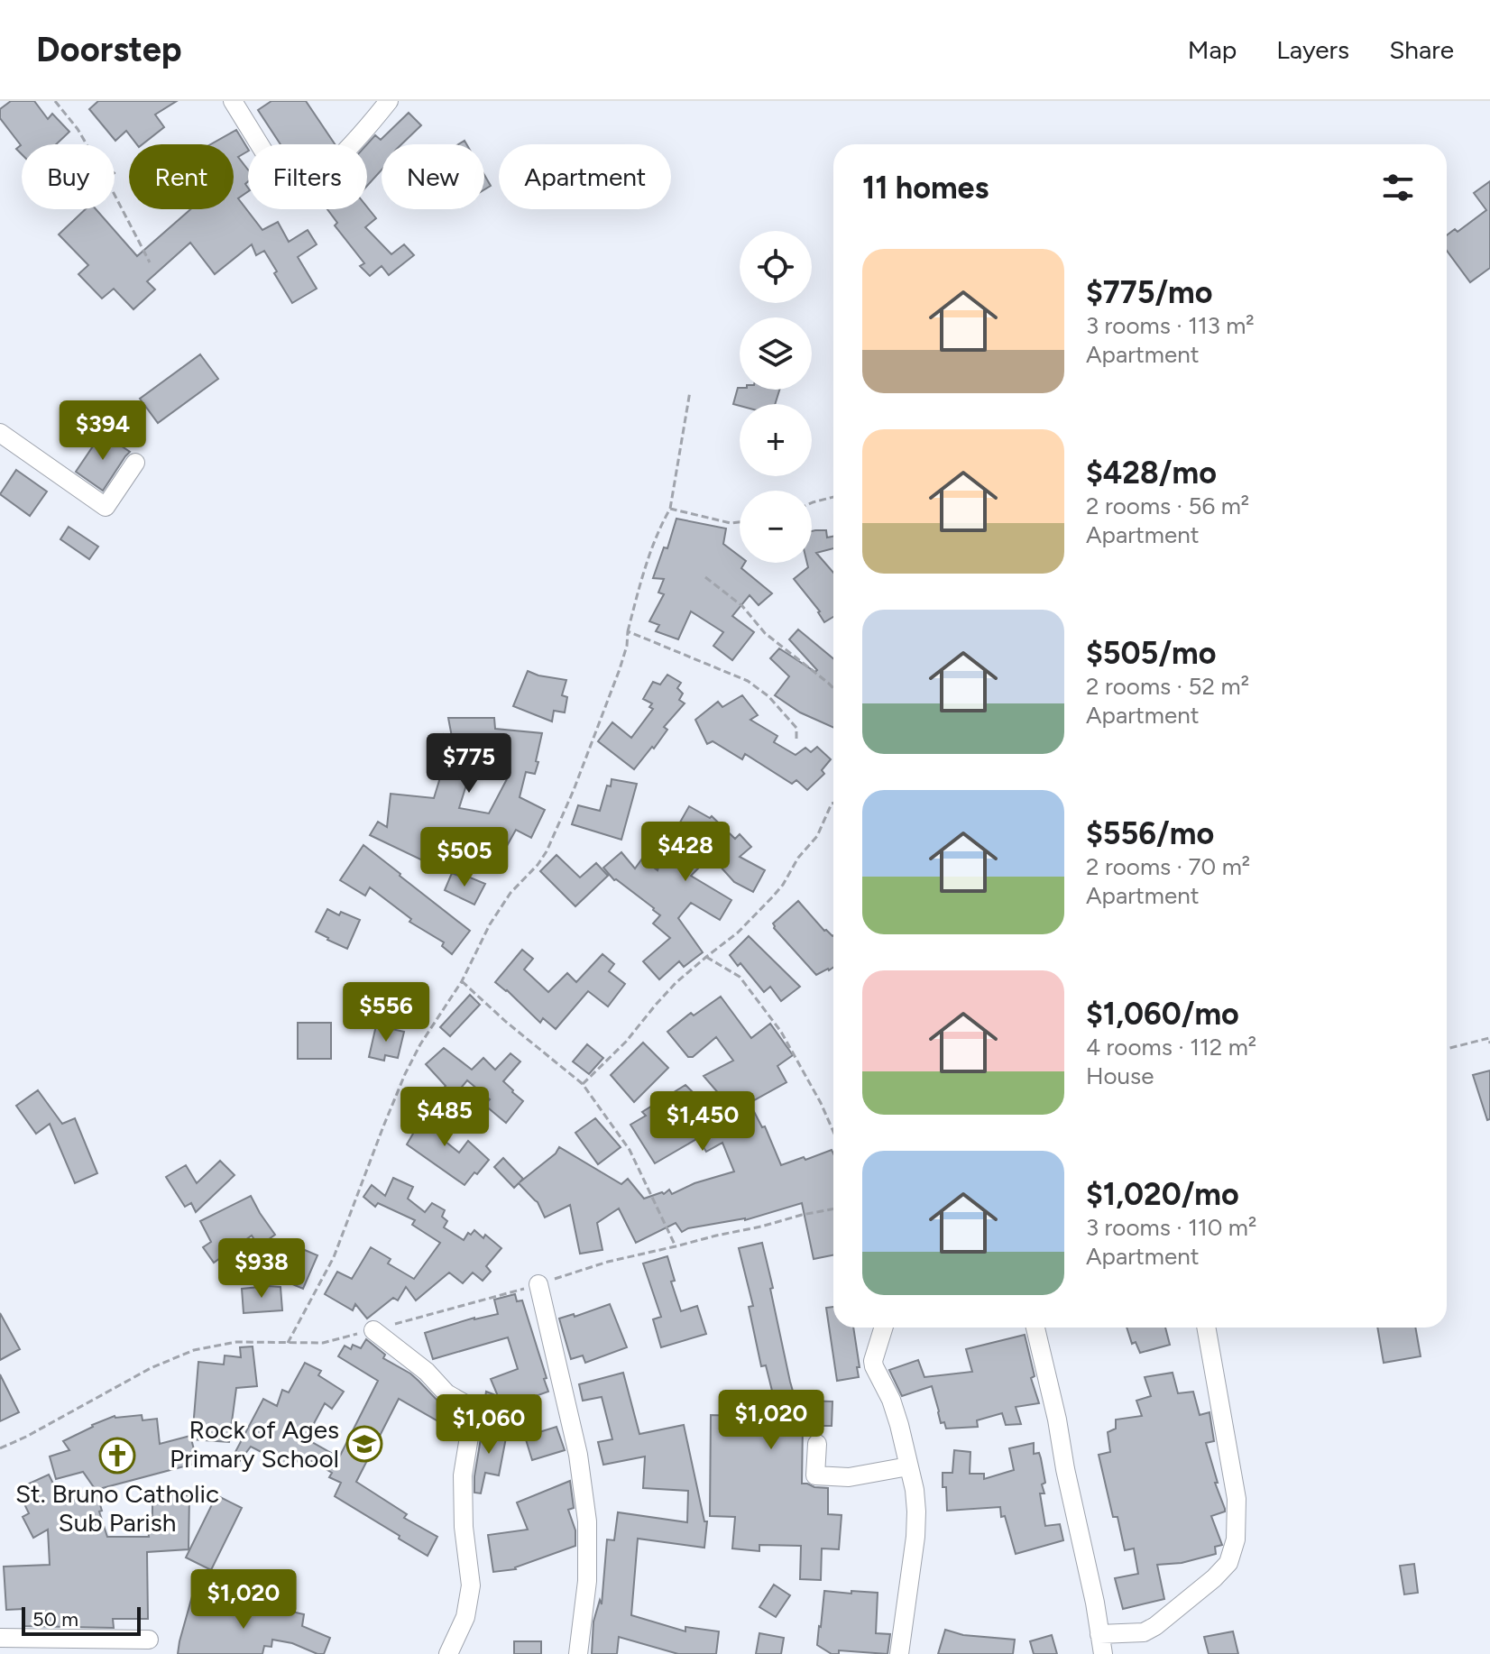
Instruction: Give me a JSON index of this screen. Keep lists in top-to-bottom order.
{
  "places": {
    "school or university": ["Rock of Ages Primary School"],
    "church": ["St. Bruno Catholic Sub Parish"]
  },
  "scale_bar": "50 m",
  "page": {
    "header": "Doorstep",
    "nav": ["Map", "Layers", "Share"],
    "chip": [
      "Buy",
      "Rent",
      "Filters",
      "New",
      "Apartment"
    ],
    "heading": "11 homes",
    "map_buttons": ["+", "−"],
    "list": [
      {
        "name": "$775/mo",
        "note": "3 rooms · 113 m² · Apartment"
      },
      {
        "name": "$428/mo",
        "note": "2 rooms · 56 m² · Apartment"
      },
      {
        "name": "$505/mo",
        "note": "2 rooms · 52 m² · Apartment"
      },
      {
        "name": "$556/mo",
        "note": "2 rooms · 70 m² · Apartment"
      },
      {
        "name": "$1,060/mo",
        "note": "4 rooms · 112 m² · House"
      },
      {
        "name": "$1,020/mo",
        "note": "3 rooms · 110 m² · Apartment"
      }
    ],
    "price": [
      "$394",
      "$775",
      "$428",
      "$505",
      "$556",
      "$485",
      "$1,450",
      "$938",
      "$1,020",
      "$1,060",
      "$1,020"
    ],
    "scale": "50 m"
  }
}
